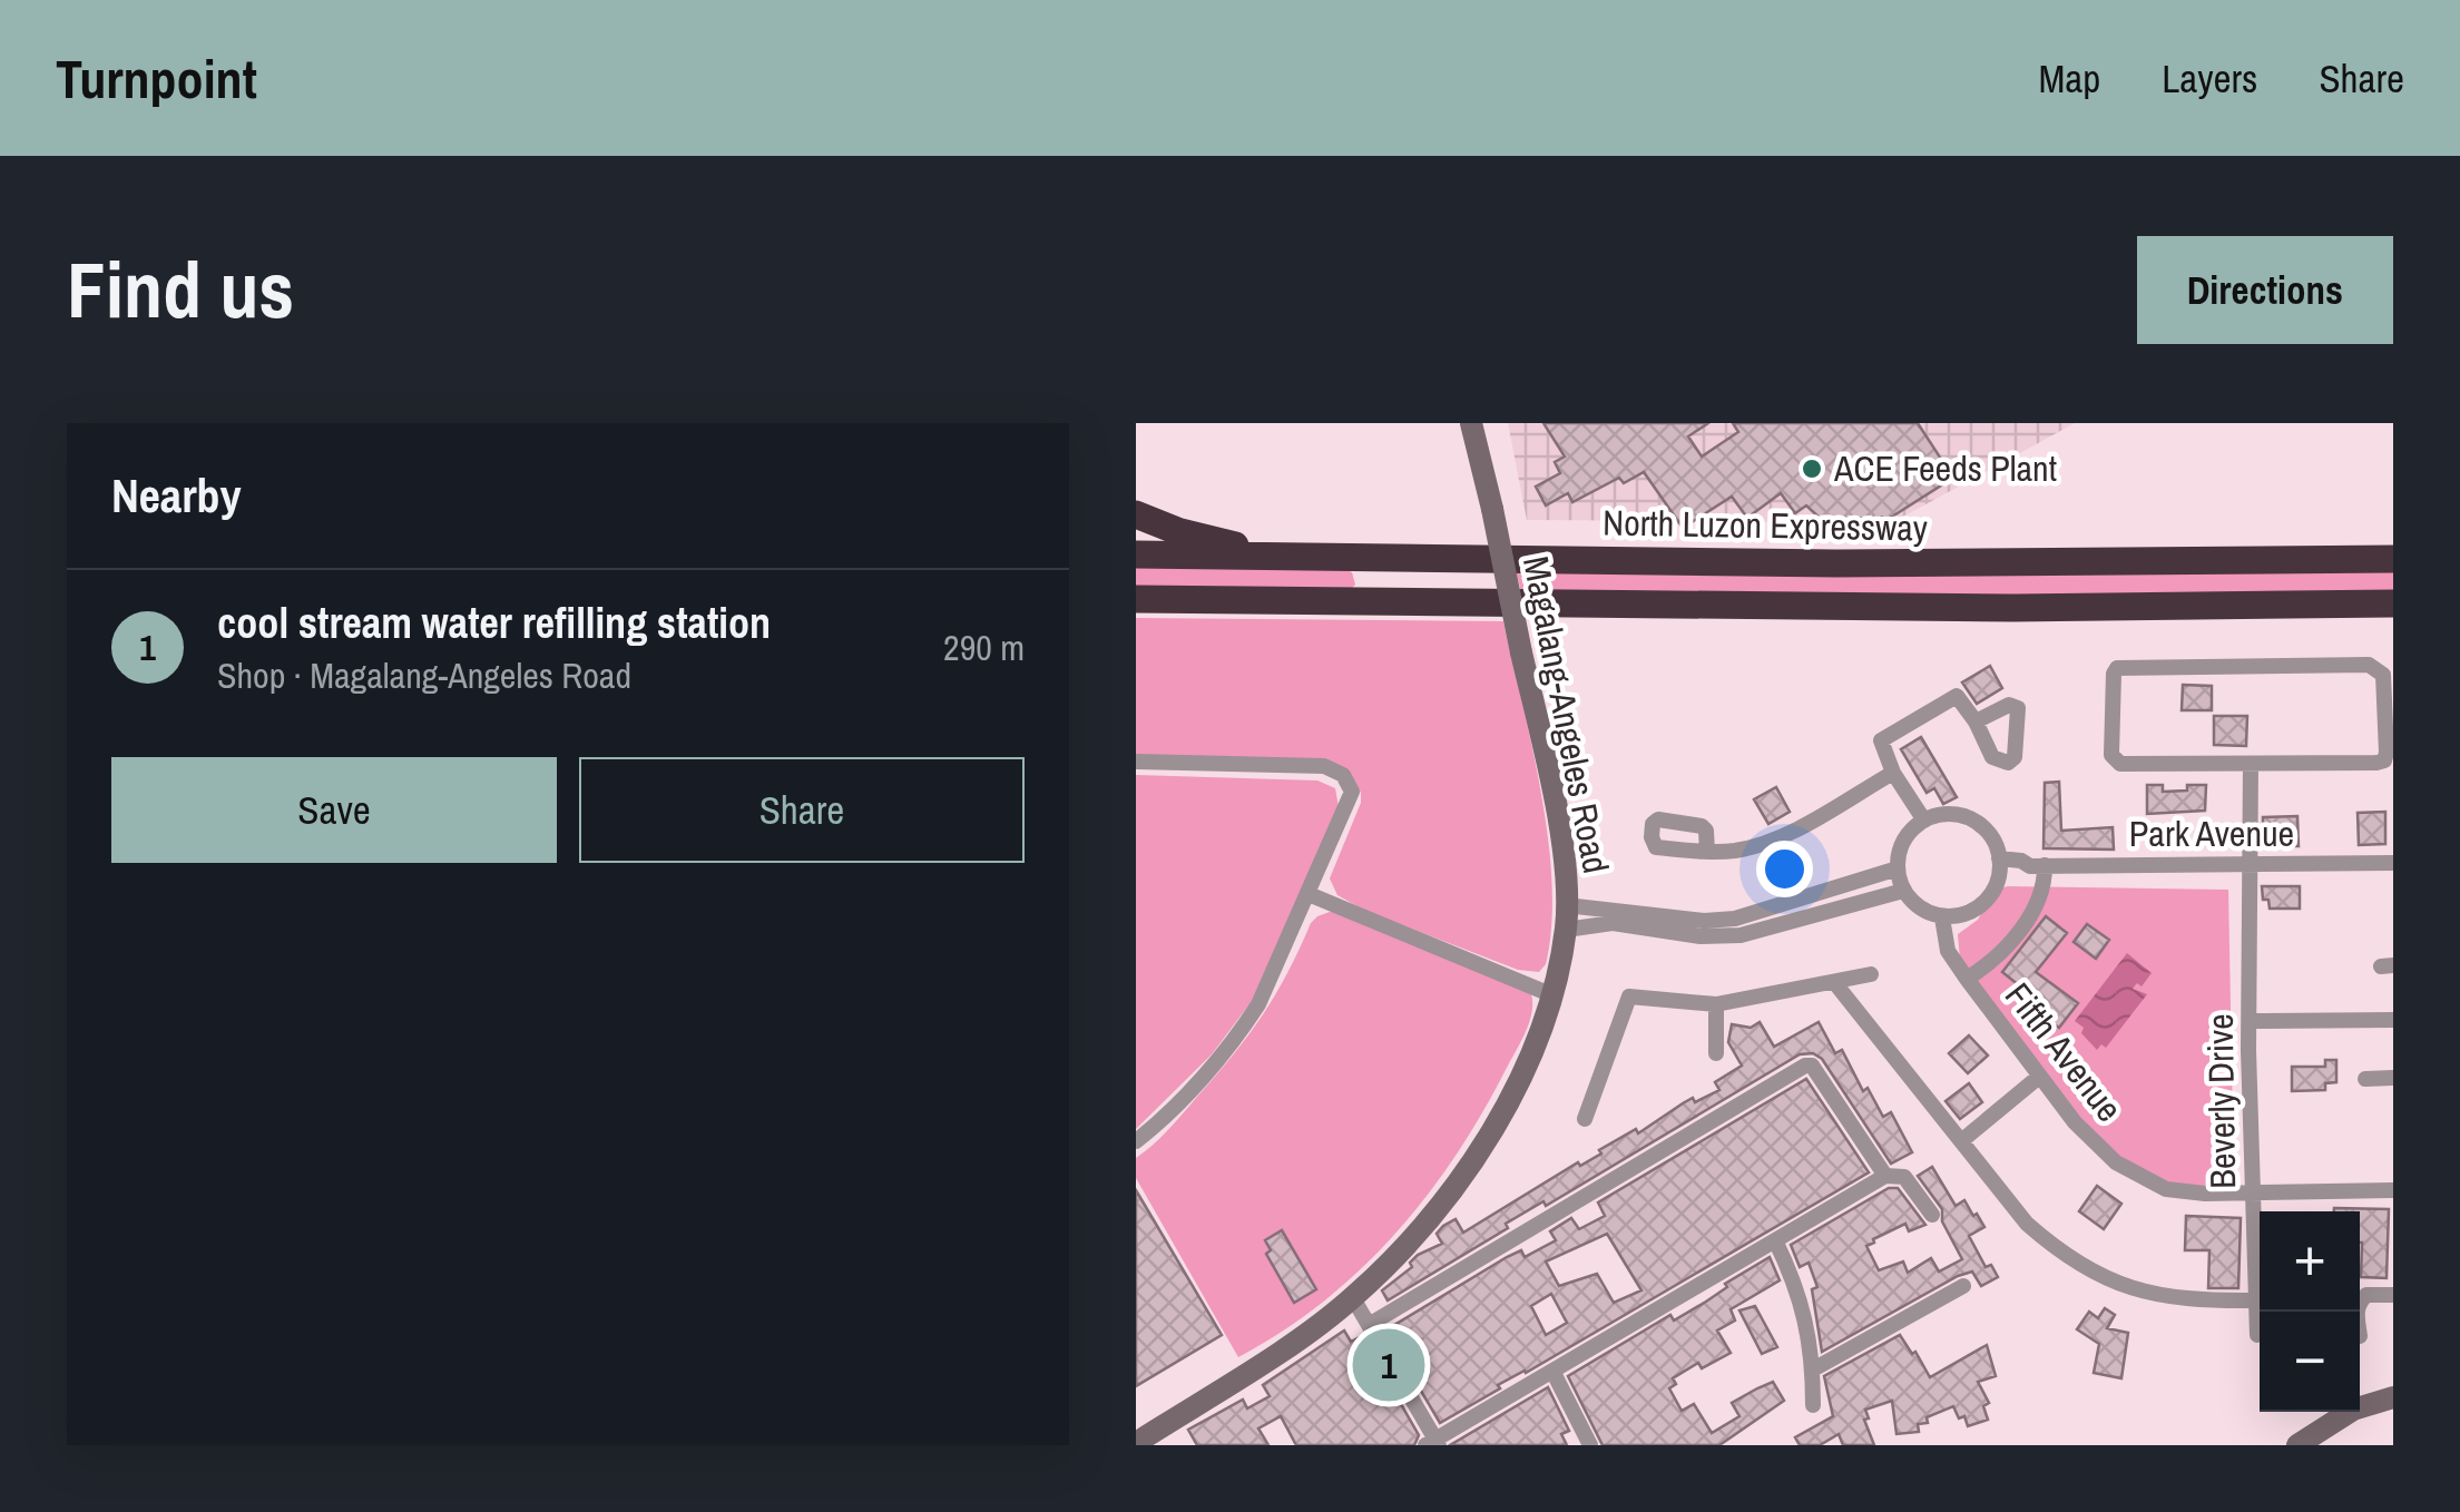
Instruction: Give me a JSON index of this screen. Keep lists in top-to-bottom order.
{
  "streets": {
    "highway": ["North Luzon Expressway"],
    "main road": ["Magalang-Angeles Road"],
    "street": ["Park Avenue", "Fifth Avenue", "Beverly Drive"]
  },
  "crossings": [
    ["Park Avenue", "Fifth Avenue"],
    ["Park Avenue", "Beverly Drive"],
    ["Fifth Avenue", "Beverly Drive"]
  ],
  "places": ["ACE Feeds Plant"],
  "page": {
    "header": "Turnpoint",
    "nav": ["Map", "Layers", "Share"],
    "buttons": [
      "Directions",
      ["Save", "Share"]
    ],
    "title": "Find us",
    "heading": "Nearby",
    "list": [
      {
        "mark": "1",
        "name": "cool stream water refilling station",
        "note": "Shop · Magalang-Angeles Road",
        "value": "290 m"
      }
    ],
    "map_buttons": ["+", "−"],
    "pins": "1"
  }
}
